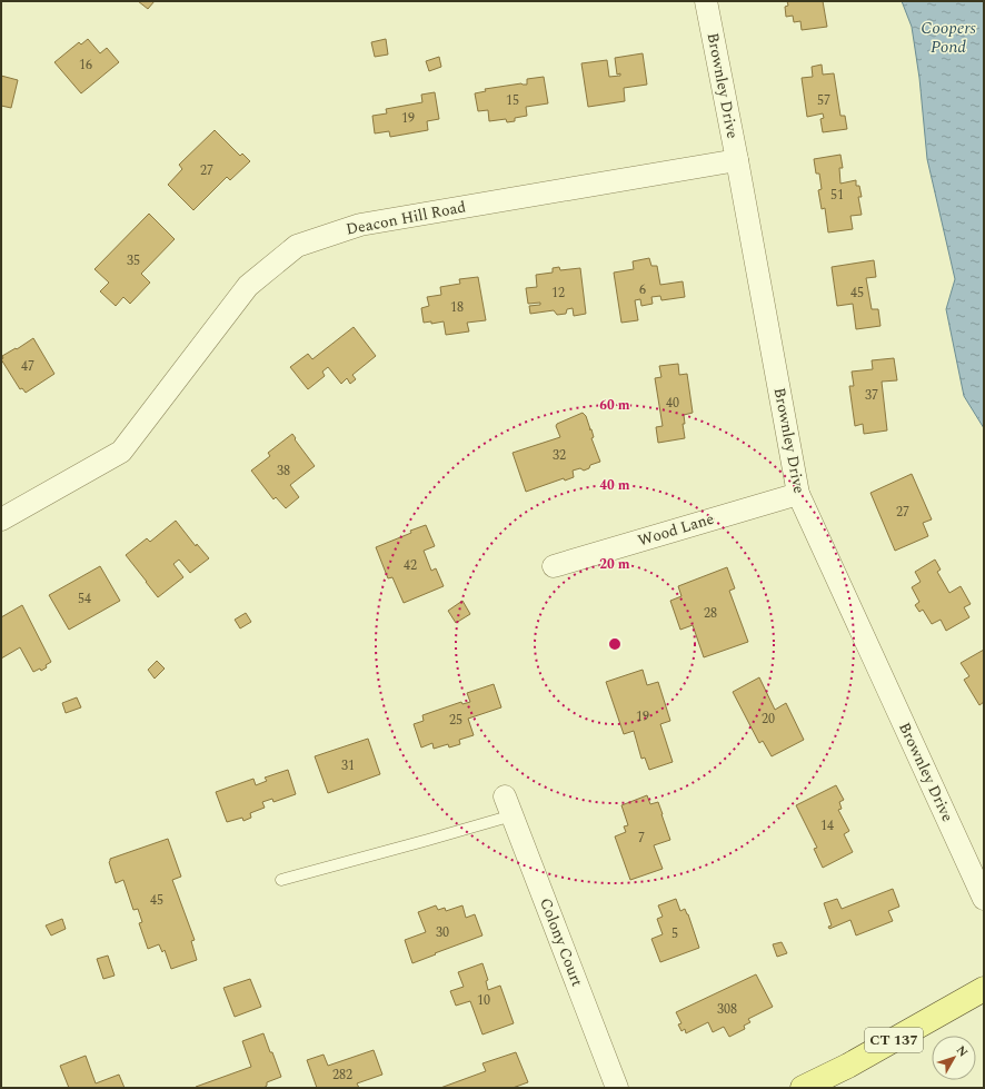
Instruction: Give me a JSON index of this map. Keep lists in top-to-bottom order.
{
  "streets": {
    "main road": ["CT 137"],
    "street": [
      "Brownley Drive",
      "Deacon Hill Road",
      "Wood Lane",
      "Colony Court"
    ]
  },
  "crossings": [
    ["Brownley Drive", "Deacon Hill Road"],
    ["Brownley Drive", "Wood Lane"]
  ],
  "water": ["Coopers Pond"],
  "house_numbers": [
    "16",
    "15",
    "57",
    "19",
    "27",
    "51",
    "35",
    "6",
    "12",
    "45",
    "18",
    "47",
    "37",
    "40",
    "32",
    "38",
    "27",
    "42",
    "54",
    "28",
    "19",
    "20",
    "25",
    "31",
    "14",
    "7",
    "45",
    "30",
    "5",
    "10",
    "308",
    "282"
  ],
  "north": "top right",
  "rings": ["60 m", "40 m", "20 m"]
}
